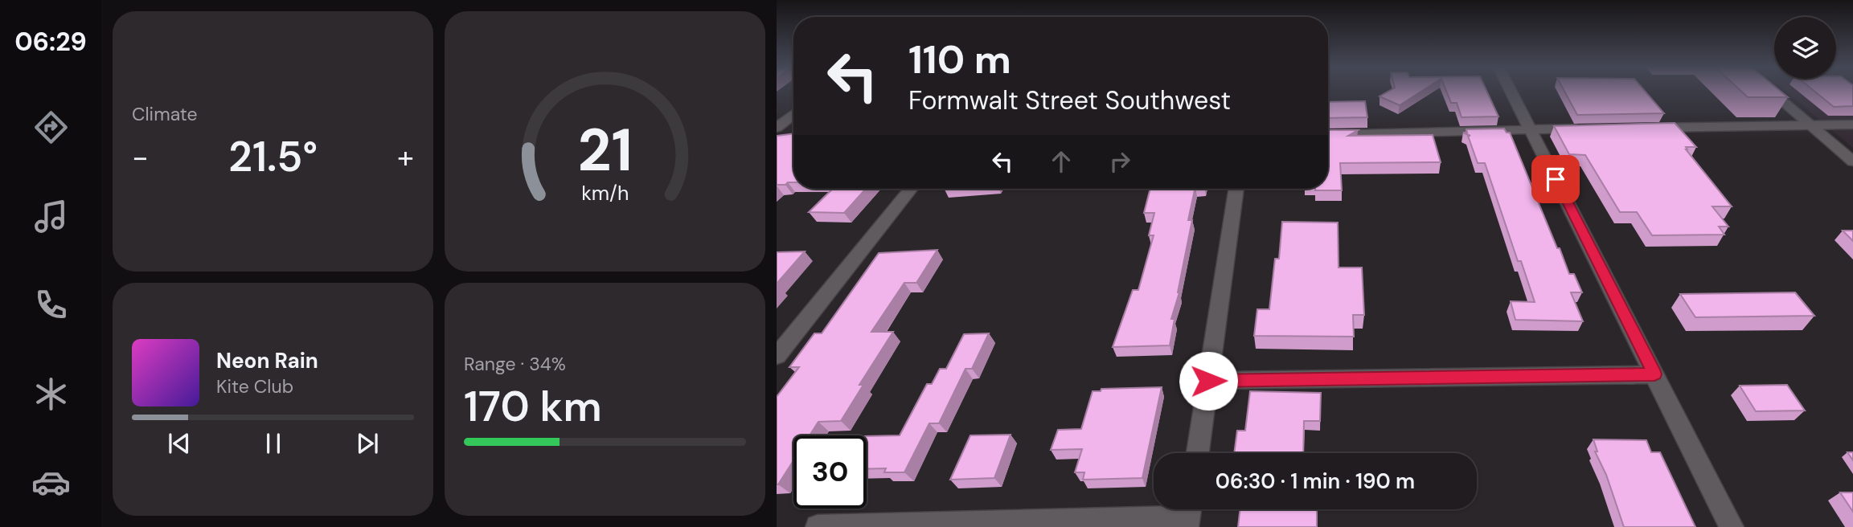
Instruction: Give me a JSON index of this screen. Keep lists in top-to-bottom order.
{
  "page": {
    "tabs": "06:29",
    "tile": [
      "Climate",
      ["Range · 34%", "170 km"]
    ],
    "turn": ["110 m", "Formwalt Street Southwest"],
    "heat": ["−", "21.5°", "+"],
    "song": ["Neon Rain", "Kite Club"],
    "limit": "30",
    "trip": "06:30 · 1 min · 190 m",
    "gauge": ["21", "km/h"]
  }
}
